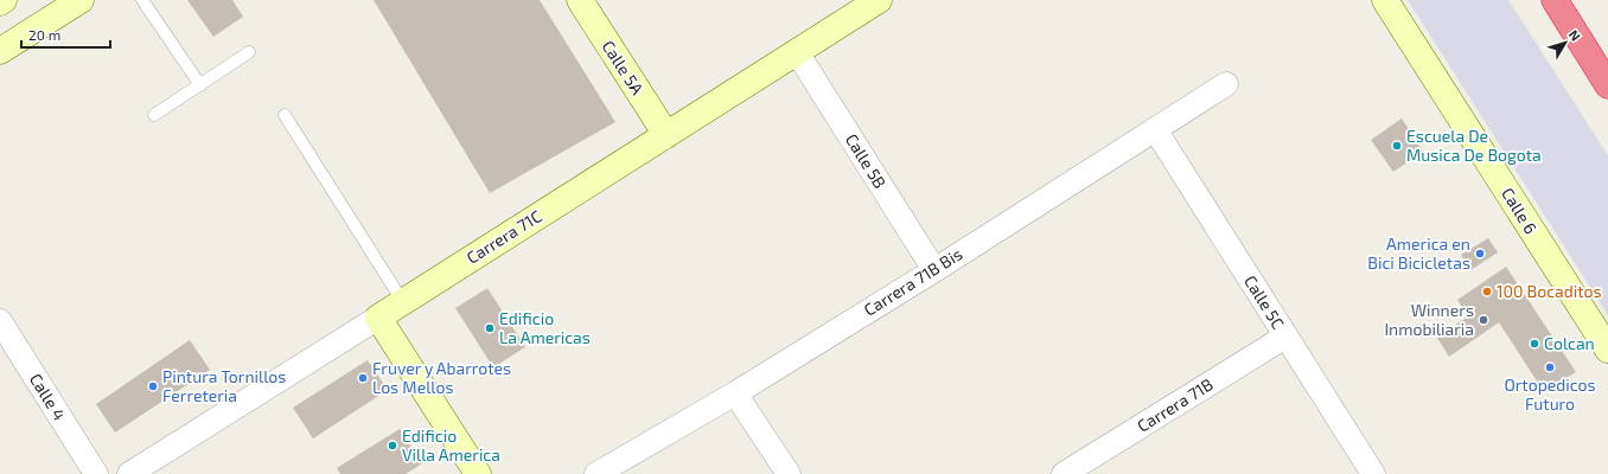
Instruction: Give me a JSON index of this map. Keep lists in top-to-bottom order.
{
  "streets": {
    "street": [
      "Calle 5A",
      "Calle 5B",
      "Calle 6",
      "Carrera 71C",
      "Carrera 71B Bis",
      "Calle 5C",
      "Calle 4",
      "Carrera 71B"
    ]
  },
  "crossings": [
    ["Calle 5A", "Carrera 71C"],
    ["Calle 5B", "Carrera 71C"],
    ["Calle 5B", "Carrera 71B Bis"],
    ["Carrera 71B Bis", "Calle 5C"],
    ["Calle 5C", "Carrera 71B"]
  ],
  "places": [
    "Escuela De Musica De Bogota",
    "America en Bici Bicicletas",
    "100 Bocaditos",
    "Winners Inmobiliaria",
    "Edificio La Americas",
    "Colcan",
    "Ortopedicos Futuro",
    "Fruver y Abarrotes Los Mellos",
    "Pintura Tornillos Ferreteria",
    "Edificio Villa America"
  ],
  "scale_bar": "20 m",
  "north": "top right"
}
